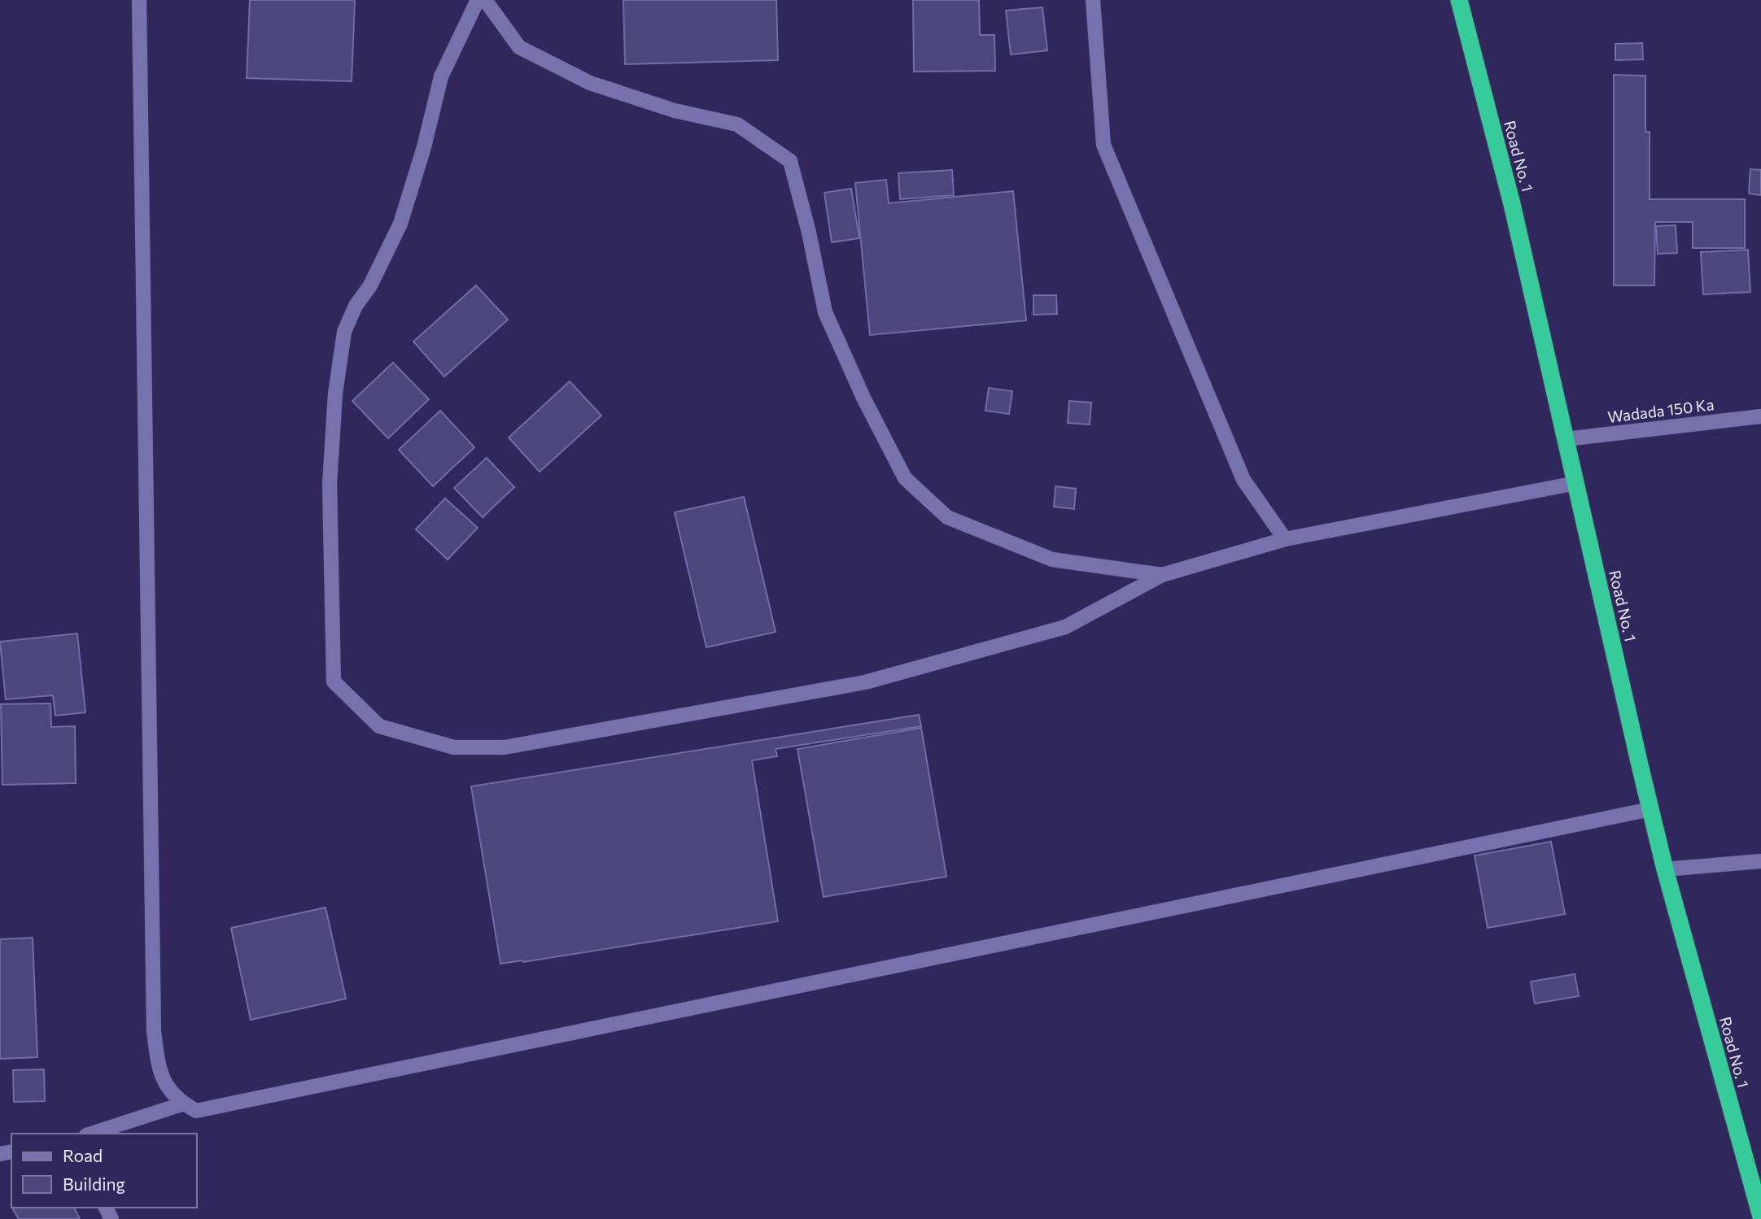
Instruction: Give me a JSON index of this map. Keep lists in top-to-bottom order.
{
  "streets": {
    "highway": ["Road No. 1"],
    "street": ["Wadada 150 Ka"]
  },
  "crossings": [
    ["Road No. 1", "Wadada 150 Ka"]
  ],
  "legend": ["Road", "Building"]
}
